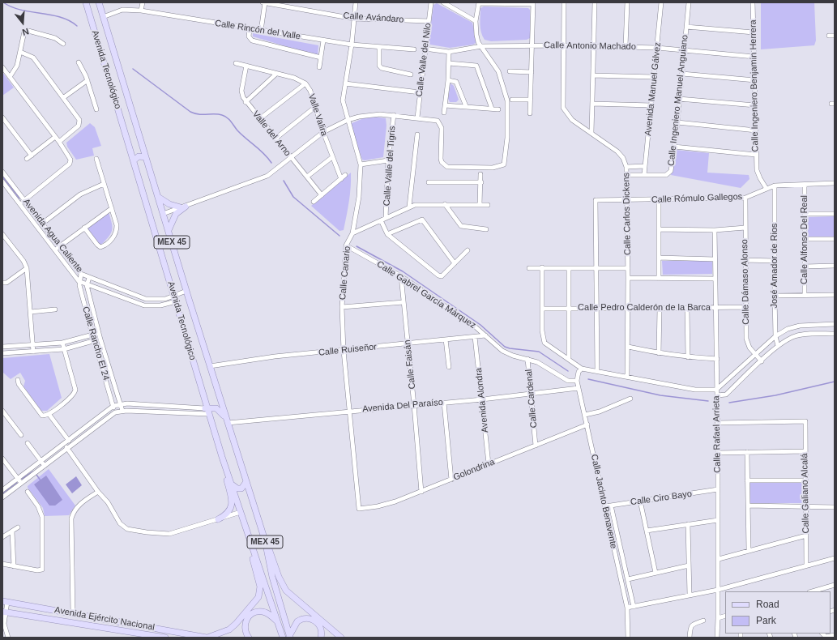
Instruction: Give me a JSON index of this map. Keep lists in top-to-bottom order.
{
  "streets": {
    "main road": ["Avenida Tecnológico", "MEX 45", "Avenida Ejército Nacional"],
    "street": [
      "Calle Avándaro",
      "Calle Rincón del Valle",
      "Calle Antonio Machado",
      "Calle Valle del Nilo",
      "Calle Ingeniero Benjamin Herrera",
      "Avenida Manuel Gálvez",
      "Calle Ingeniero Manuel Anguiano",
      "Valle Valira",
      "Valle del Arno",
      "Calle Valle del Tigris",
      "Calle Rómulo Gallegos",
      "Calle Carlos Dickens",
      "Avenida Agua Caliente",
      "Calle Alfonso Del Real",
      "José Amador de Rios",
      "Calle Canario",
      "Calle Dámaso Alonso",
      "Calle Gabrel García Márquez",
      "Calle Pedro Calderón de la Barca",
      "Calle Rancho El 24",
      "Calle Ruiseñor",
      "Calle Faisán",
      "Calle Cardenal",
      "Avenida Alondra",
      "Avenida Del Paraíso",
      "Calle Rafael Arrieta",
      "Golondrina",
      "Calle Galiano Alcalá",
      "Calle Ciro Bayo",
      "Calle Jacinto Benavente"
    ]
  },
  "crossings": [
    ["Calle Avándaro", "Calle Valle del Nilo"],
    ["Calle Avándaro", "Calle Canario"],
    ["Calle Rincón del Valle", "Avenida Tecnológico"],
    ["Calle Rincón del Valle", "Calle Canario"],
    ["Calle Antonio Machado", "Calle Valle del Nilo"],
    ["Calle Antonio Machado", "Calle Ingeniero Benjamin Herrera"],
    ["Calle Antonio Machado", "Avenida Manuel Gálvez"],
    ["Calle Antonio Machado", "Calle Ingeniero Manuel Anguiano"],
    ["Calle Antonio Machado", "Calle Carlos Dickens"],
    ["Avenida Tecnológico", "Avenida Agua Caliente"],
    ["Avenida Tecnológico", "Calle Ruiseñor"],
    ["Avenida Tecnológico", "Avenida Del Paraíso"],
    ["Calle Ingeniero Benjamin Herrera", "Calle Rómulo Gallegos"],
    ["Avenida Manuel Gálvez", "Calle Ingeniero Manuel Anguiano"],
    ["Calle Ingeniero Manuel Anguiano", "Calle Carlos Dickens"],
    ["Valle Valira", "Valle del Arno"],
    ["Calle Rómulo Gallegos", "Calle Carlos Dickens"],
    ["Calle Rómulo Gallegos", "Calle Alfonso Del Real"],
    ["Calle Rómulo Gallegos", "José Amador de Rios"],
    ["Calle Rómulo Gallegos", "Calle Dámaso Alonso"],
    ["Calle Carlos Dickens", "Calle Pedro Calderón de la Barca"],
    ["Avenida Agua Caliente", "Calle Rancho El 24"],
    ["Calle Canario", "Calle Gabrel García Márquez"],
    ["Calle Canario", "Calle Ruiseñor"],
    ["Calle Canario", "Avenida Del Paraíso"],
    ["Calle Canario", "Golondrina"],
    ["Calle Dámaso Alonso", "Calle Pedro Calderón de la Barca"],
    ["Calle Gabrel García Márquez", "Calle Ruiseñor"],
    ["Calle Gabrel García Márquez", "Calle Faisán"],
    ["Calle Gabrel García Márquez", "Calle Cardenal"],
    ["Calle Pedro Calderón de la Barca", "Calle Rafael Arrieta"],
    ["Calle Ruiseñor", "Calle Faisán"],
    ["Calle Ruiseñor", "Avenida Alondra"],
    ["Calle Faisán", "Avenida Del Paraíso"],
    ["Calle Faisán", "Golondrina"],
    ["Calle Cardenal", "Avenida Del Paraíso"],
    ["Calle Cardenal", "Golondrina"],
    ["Avenida Alondra", "Avenida Del Paraíso"],
    ["Avenida Alondra", "Golondrina"],
    ["Avenida Del Paraíso", "Calle Jacinto Benavente"],
    ["Calle Rafael Arrieta", "Calle Galiano Alcalá"],
    ["Calle Rafael Arrieta", "Calle Ciro Bayo"],
    ["Golondrina", "Calle Jacinto Benavente"],
    ["Calle Ciro Bayo", "Calle Jacinto Benavente"]
  ],
  "legend": ["Road", "Park"],
  "north": "bottom"
}
